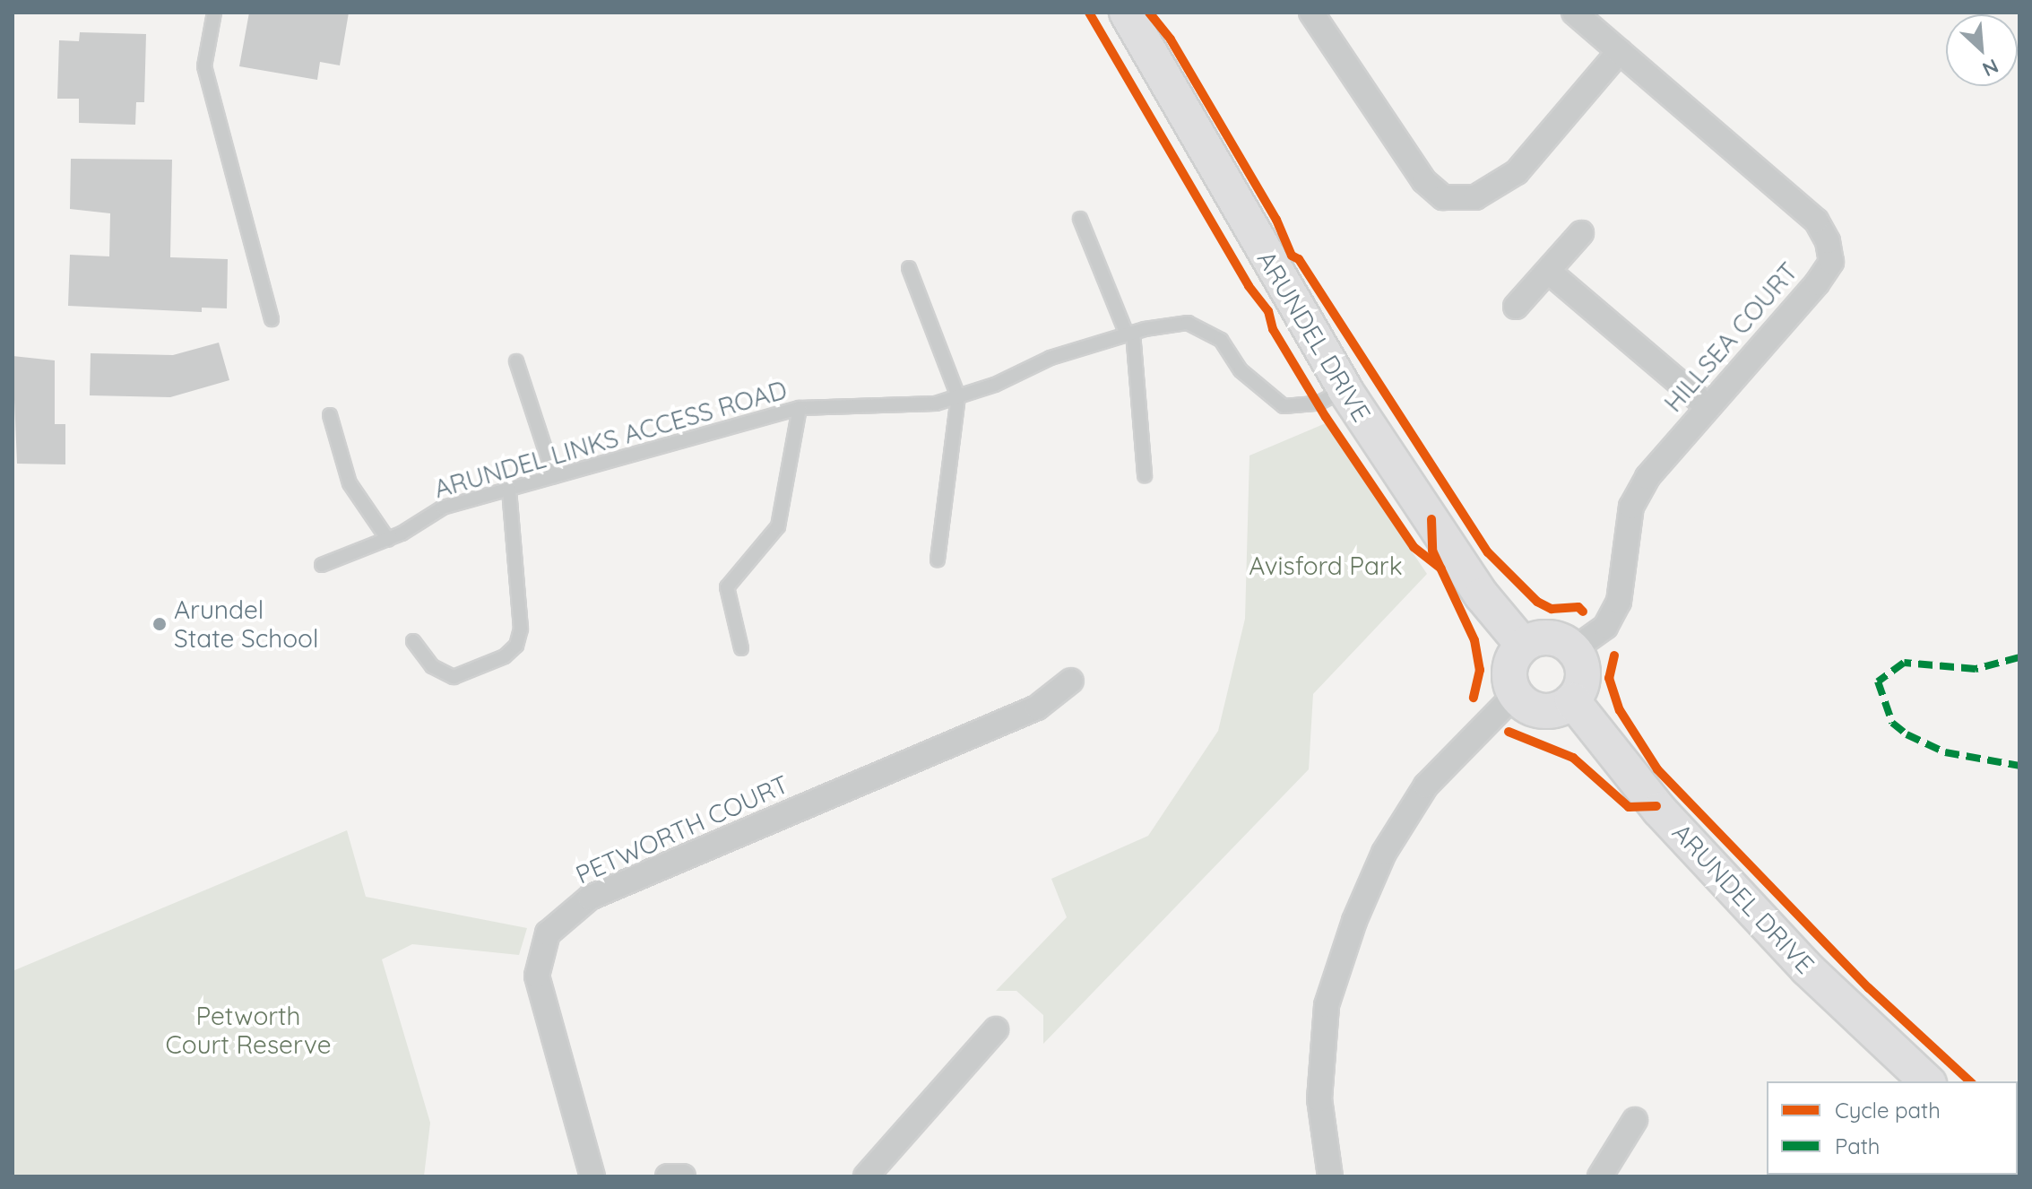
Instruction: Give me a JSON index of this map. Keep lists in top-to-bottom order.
{
  "streets": {
    "main road": ["ARUNDEL DRIVE"],
    "street": ["HILLSEA COURT", "PETWORTH COURT"],
    "lane": ["ARUNDEL LINKS ACCESS ROAD"]
  },
  "crossings": [
    ["ARUNDEL DRIVE", "HILLSEA COURT"],
    ["ARUNDEL DRIVE", "ARUNDEL LINKS ACCESS ROAD"]
  ],
  "parks": ["Avisford Park", "Petworth Court Reserve"],
  "places": ["Arundel State School"],
  "legend": ["Cycle path", "Path"],
  "north": "bottom right"
}
